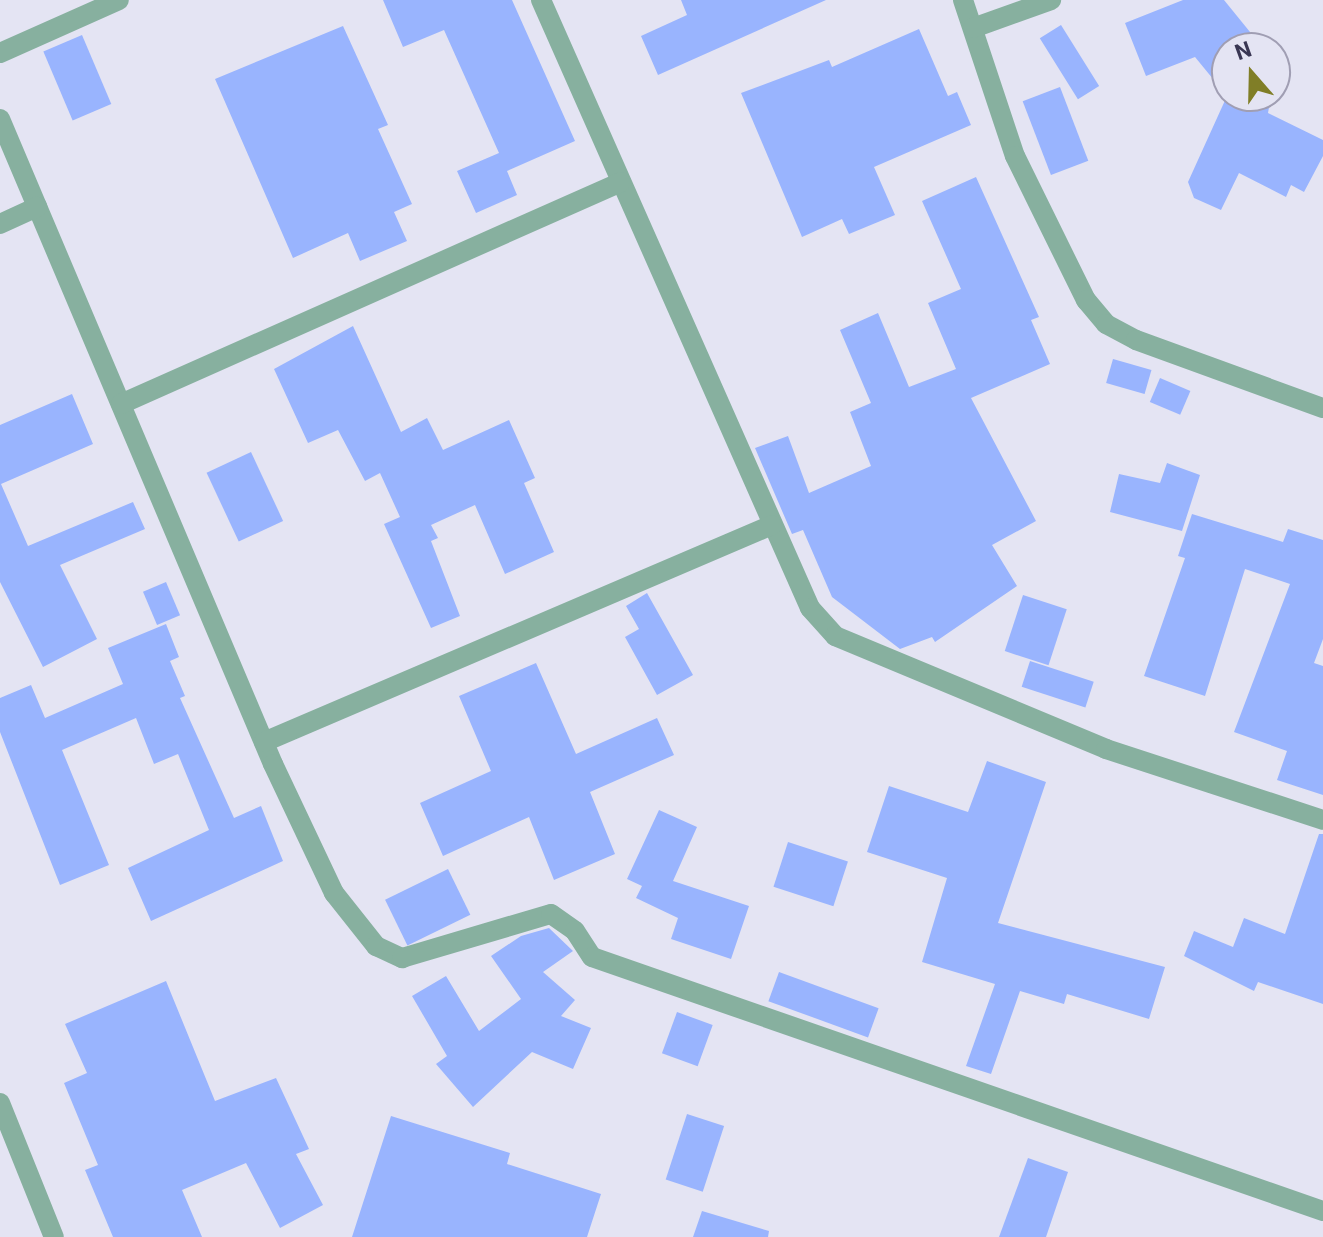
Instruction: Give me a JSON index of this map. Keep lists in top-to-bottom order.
{
  "north": "top"
}
